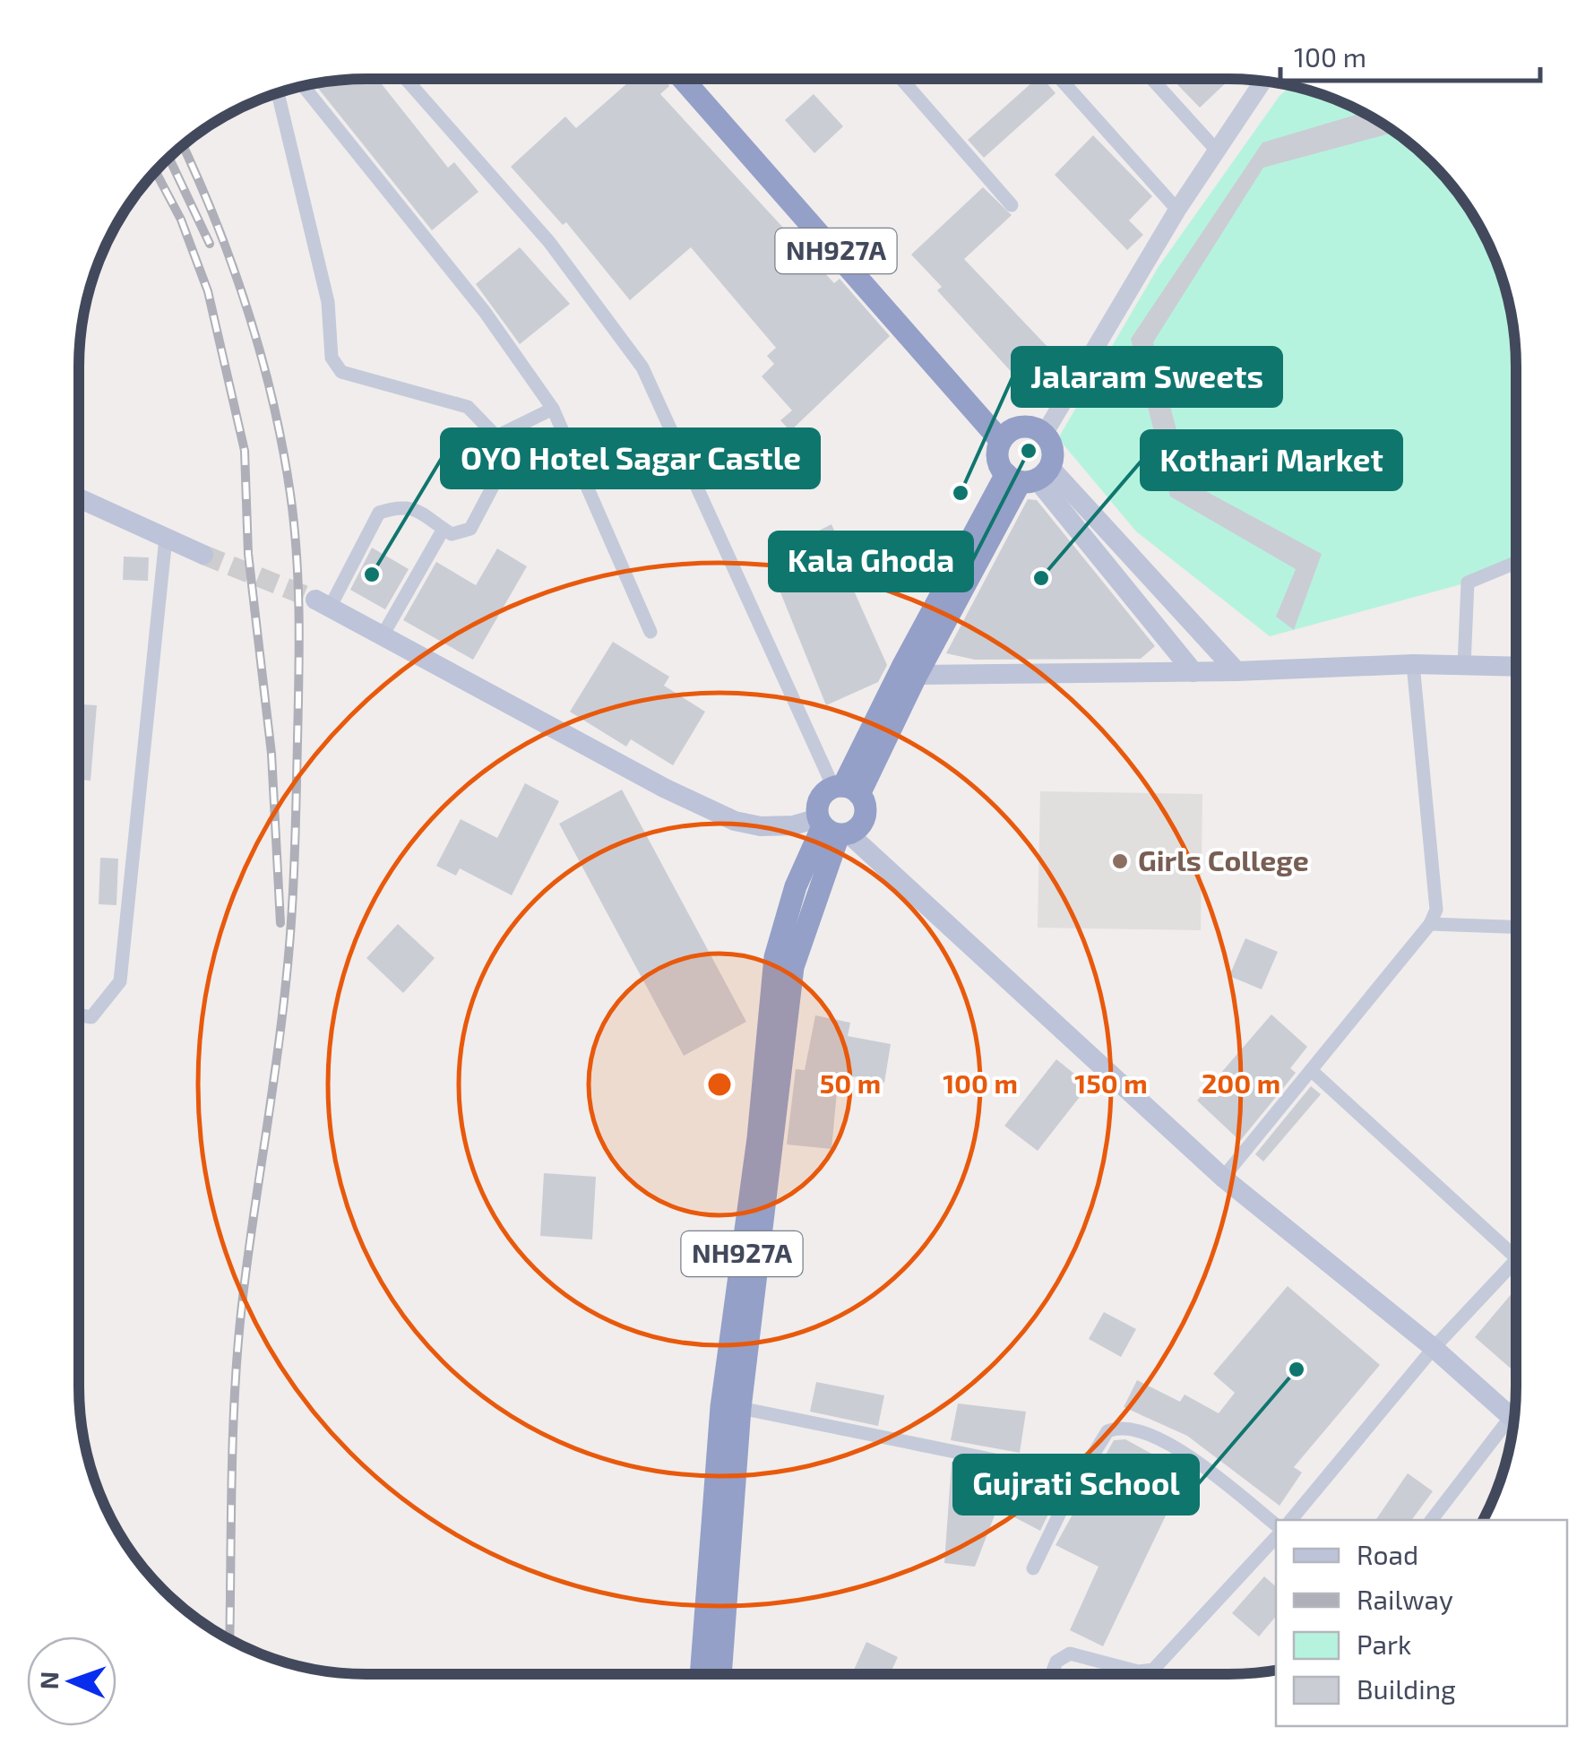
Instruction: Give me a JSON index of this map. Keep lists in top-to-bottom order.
{
  "streets": {
    "highway": ["NH927A"]
  },
  "places": [
    "Kala Ghoda",
    "Jalaram Sweets",
    "OYO Hotel Sagar Castle",
    "Kothari Market",
    "Girls College",
    "Gujrati School"
  ],
  "legend": [
    "Road",
    "Railway",
    "Park",
    "Building"
  ],
  "scale_bar": "100 m",
  "north": "left",
  "rings": [
    "50 m",
    "100 m",
    "150 m",
    "200 m"
  ]
}
